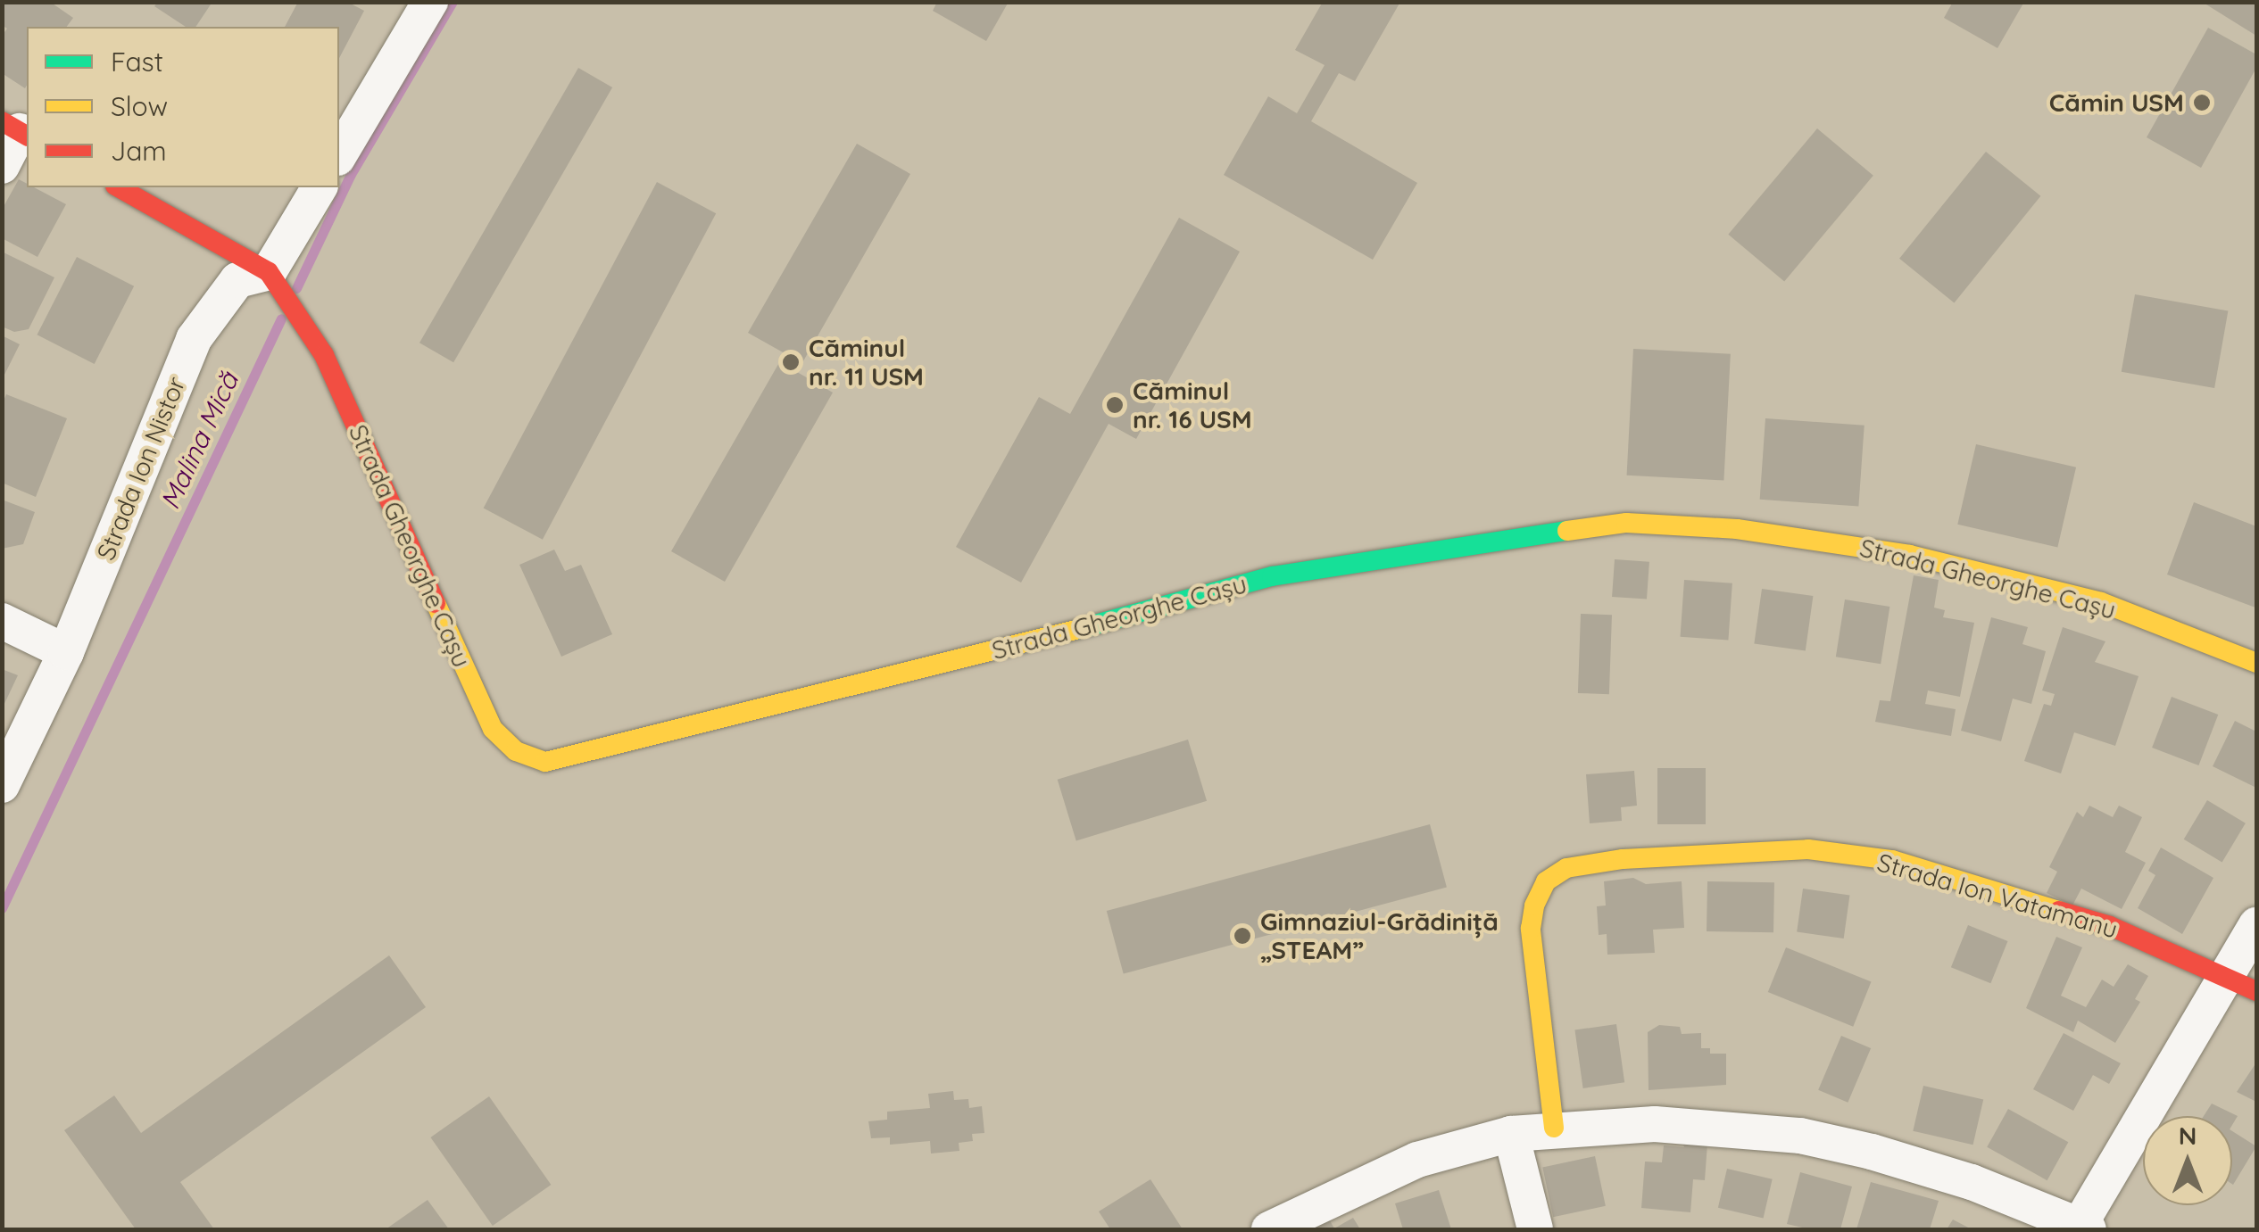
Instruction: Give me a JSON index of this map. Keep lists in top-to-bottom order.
{
  "streets": {
    "street": ["Strada Ion Nistor", "Strada Gheorghe Cașu", "Strada Ion Vatamanu"]
  },
  "crossings": [
    ["Strada Ion Nistor", "Strada Gheorghe Cașu"]
  ],
  "water": ["Malina Mică"],
  "places": [
    "Cămin USM",
    "Căminul nr. 11 USM",
    "Căminul nr. 16 USM",
    "Gimnaziul-Grădiniță „STEAM”"
  ],
  "legend": ["Fast", "Slow", "Jam"],
  "north": "top"
}
